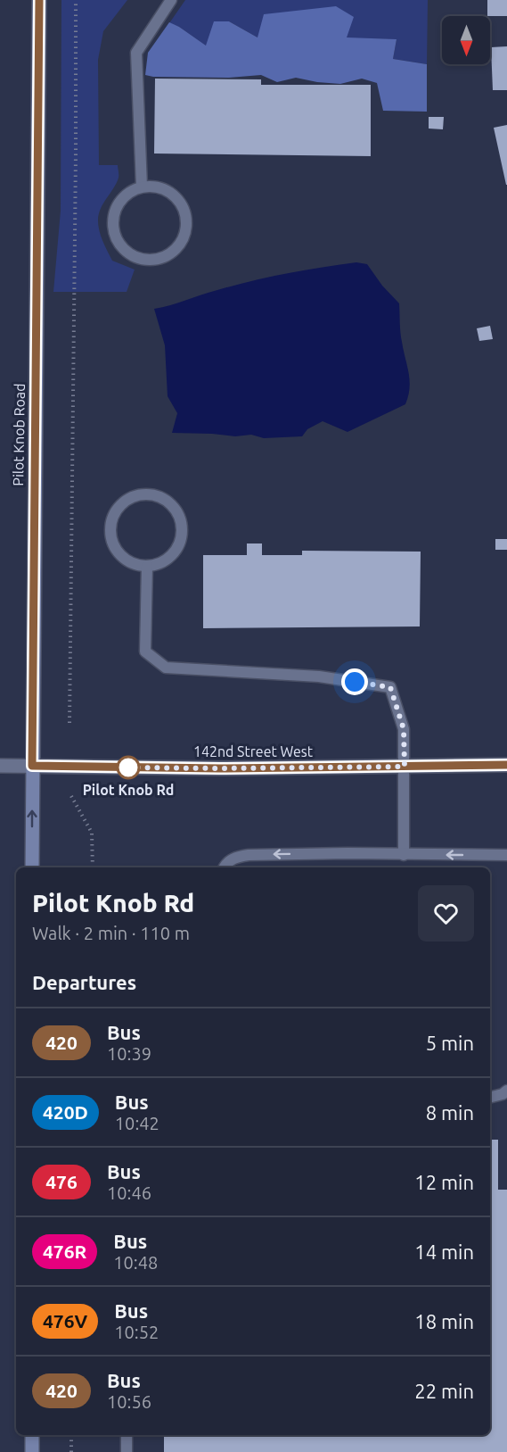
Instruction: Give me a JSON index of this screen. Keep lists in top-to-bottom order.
{
  "streets": {
    "main road": ["Pilot Knob Road"],
    "street": ["142nd Street West"]
  },
  "crossings": [
    ["Pilot Knob Road", "142nd Street West"]
  ],
  "places": ["Pilot Knob Rd"],
  "lines": ["bus line 420"],
  "north": "bottom",
  "page": {
    "heading": [
      ["Pilot Knob Rd", "Walk · 2 min · 110 m"],
      "Departures"
    ],
    "list": [
      {
        "mark": "420",
        "name": "Bus",
        "note": "10:39",
        "value": "5 min"
      },
      {
        "mark": "420D",
        "name": "Bus",
        "note": "10:42",
        "value": "8 min"
      },
      {
        "mark": "476",
        "name": "Bus",
        "note": "10:46",
        "value": "12 min"
      },
      {
        "mark": "476R",
        "name": "Bus",
        "note": "10:48",
        "value": "14 min"
      },
      {
        "mark": "476V",
        "name": "Bus",
        "note": "10:52",
        "value": "18 min"
      },
      {
        "mark": "420",
        "name": "Bus",
        "note": "10:56",
        "value": "22 min"
      }
    ]
  }
}
